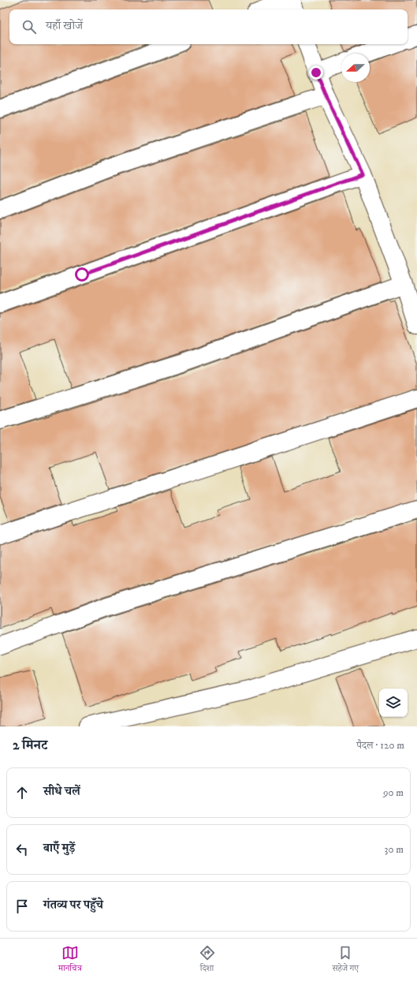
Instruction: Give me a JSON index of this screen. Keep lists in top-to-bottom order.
{
  "north": "left",
  "page": {
    "search": "यहाँ खोजें",
    "heading": ["2 मिनट", "पैदल · 120 m"],
    "list": [
      ["सीधे चलें", "90 m"],
      ["बाएँ मुड़ें", "30 m"],
      "गंतव्य पर पहुँचे"
    ],
    "nav": ["मानचित्र", "दिशा", "सहेजे गए"]
  }
}
